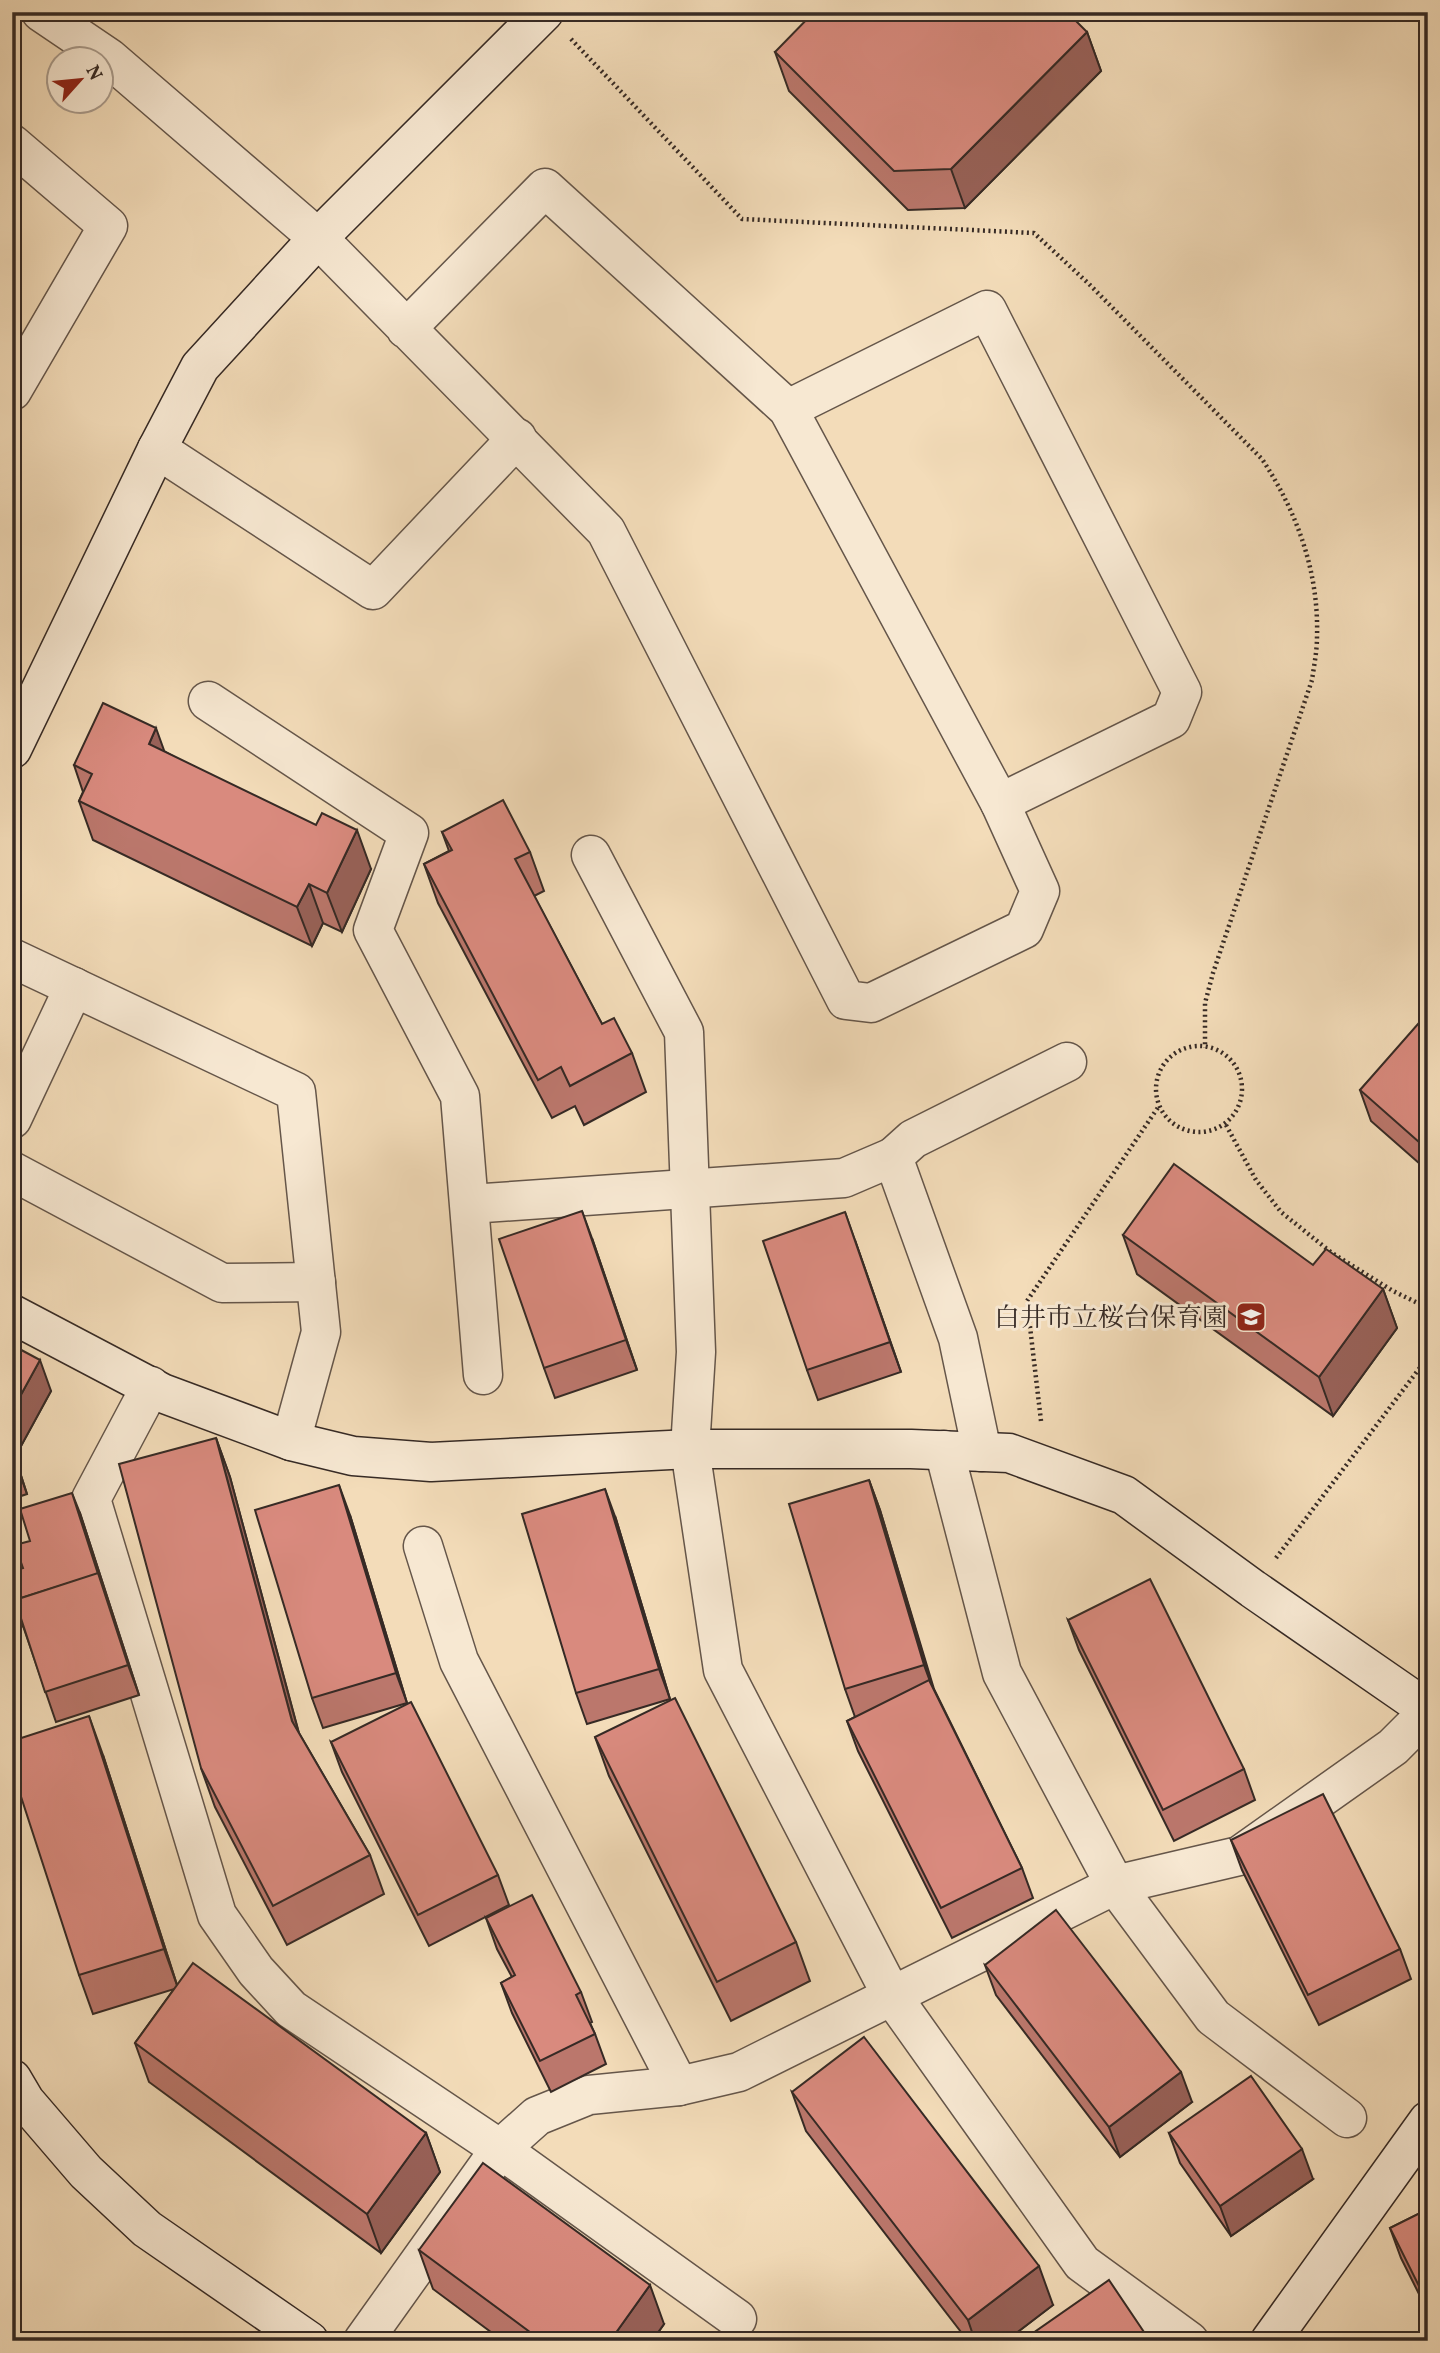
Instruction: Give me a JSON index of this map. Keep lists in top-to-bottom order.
{
  "places": {
    "school or university": ["白井市立桜台保育園"]
  },
  "north": "top right"
}
